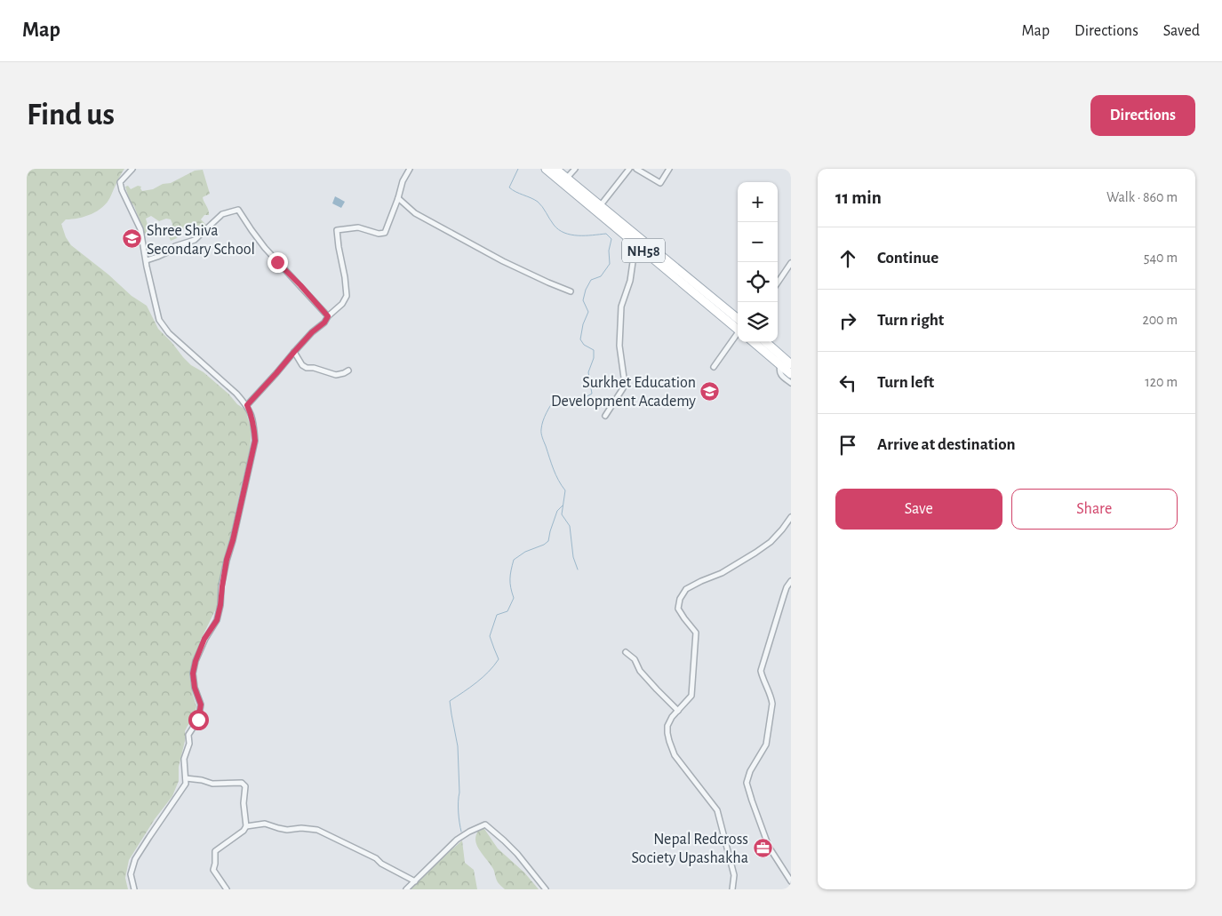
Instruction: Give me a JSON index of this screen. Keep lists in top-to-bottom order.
{
  "streets": {
    "main road": ["NH58"]
  },
  "places": {
    "school or university": ["Shree Shiva Secondary School", "Surkhet Education Development Academy"],
    "office": ["Nepal Redcross Society Upashakha"]
  },
  "page": {
    "header": "Map",
    "nav": ["Map", "Directions", "Saved"],
    "buttons": [
      "Directions",
      ["Save", "Share"]
    ],
    "title": "Find us",
    "heading": ["11 min", "Walk · 860 m"],
    "map_buttons": ["+", "−"],
    "list": [
      ["Continue", "540 m"],
      ["Turn right", "200 m"],
      ["Turn left", "120 m"],
      "Arrive at destination"
    ]
  }
}
